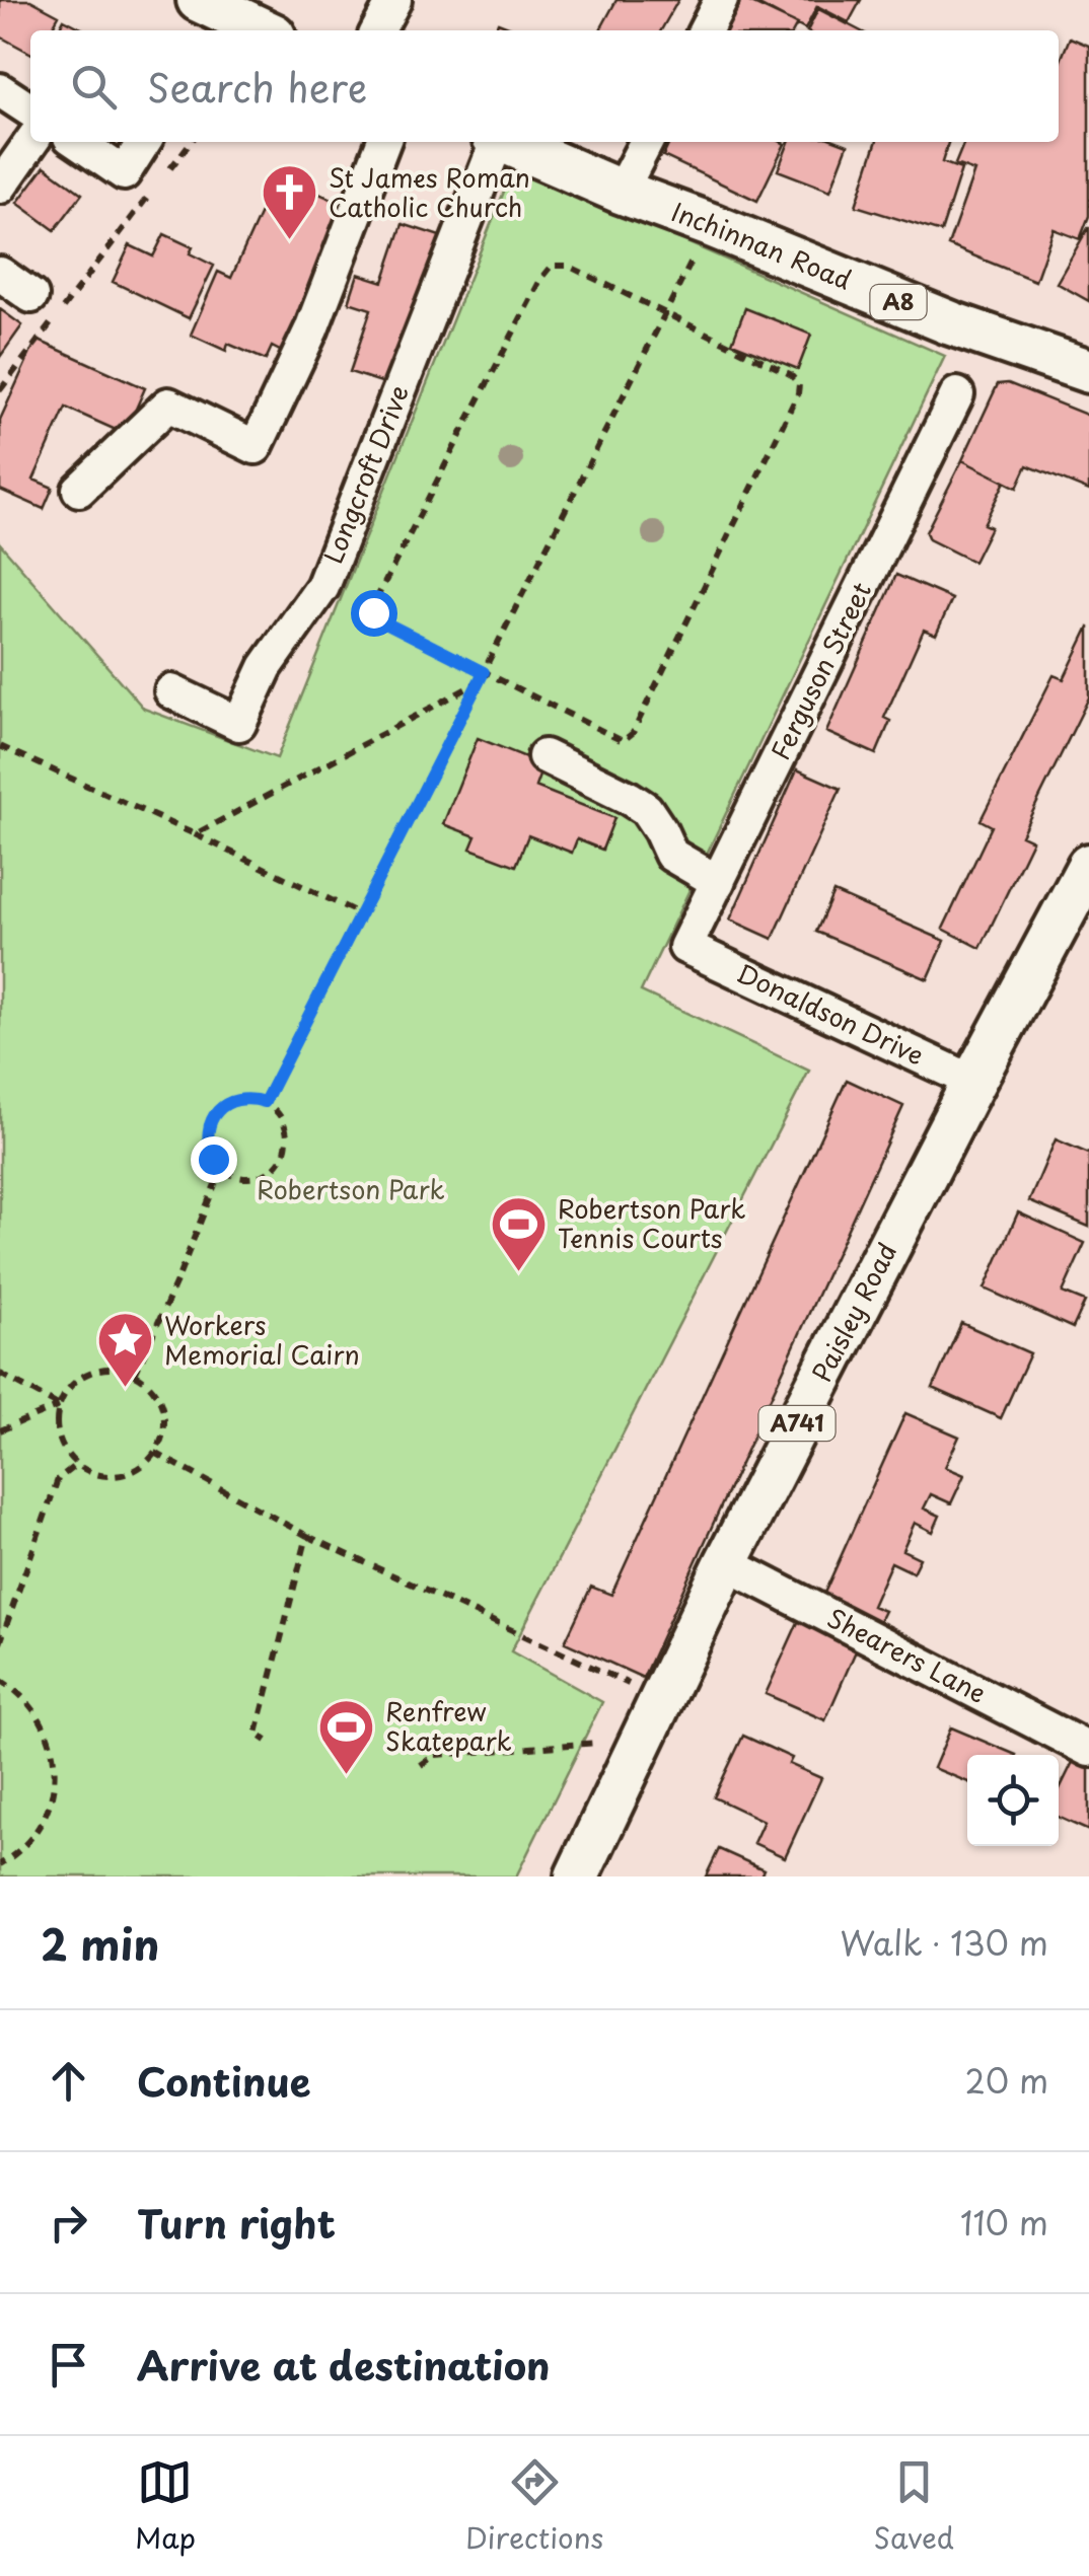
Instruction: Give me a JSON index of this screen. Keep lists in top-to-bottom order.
{
  "streets": {
    "main road": [
      "Inchinnan Road",
      "A8",
      "Paisley Road",
      "A741"
    ],
    "street": [
      "Longcroft Drive",
      "Ferguson Street",
      "Donaldson Drive",
      "Shearers Lane"
    ]
  },
  "crossings": [
    ["Ferguson Street", "Donaldson Drive"],
    ["Donaldson Drive", "Paisley Road"],
    ["Paisley Road", "Shearers Lane"]
  ],
  "parks": ["Robertson Park"],
  "places": {
    "church": ["St James Roman Catholic Church"],
    "sports": ["Robertson Park Tennis Courts", "Renfrew Skatepark"],
    "place": ["Workers Memorial Cairn"]
  },
  "page": {
    "search": "Search here",
    "heading": ["2 min", "Walk · 130 m"],
    "list": [
      ["Continue", "20 m"],
      ["Turn right", "110 m"],
      "Arrive at destination"
    ],
    "nav": ["Map", "Directions", "Saved"]
  }
}
